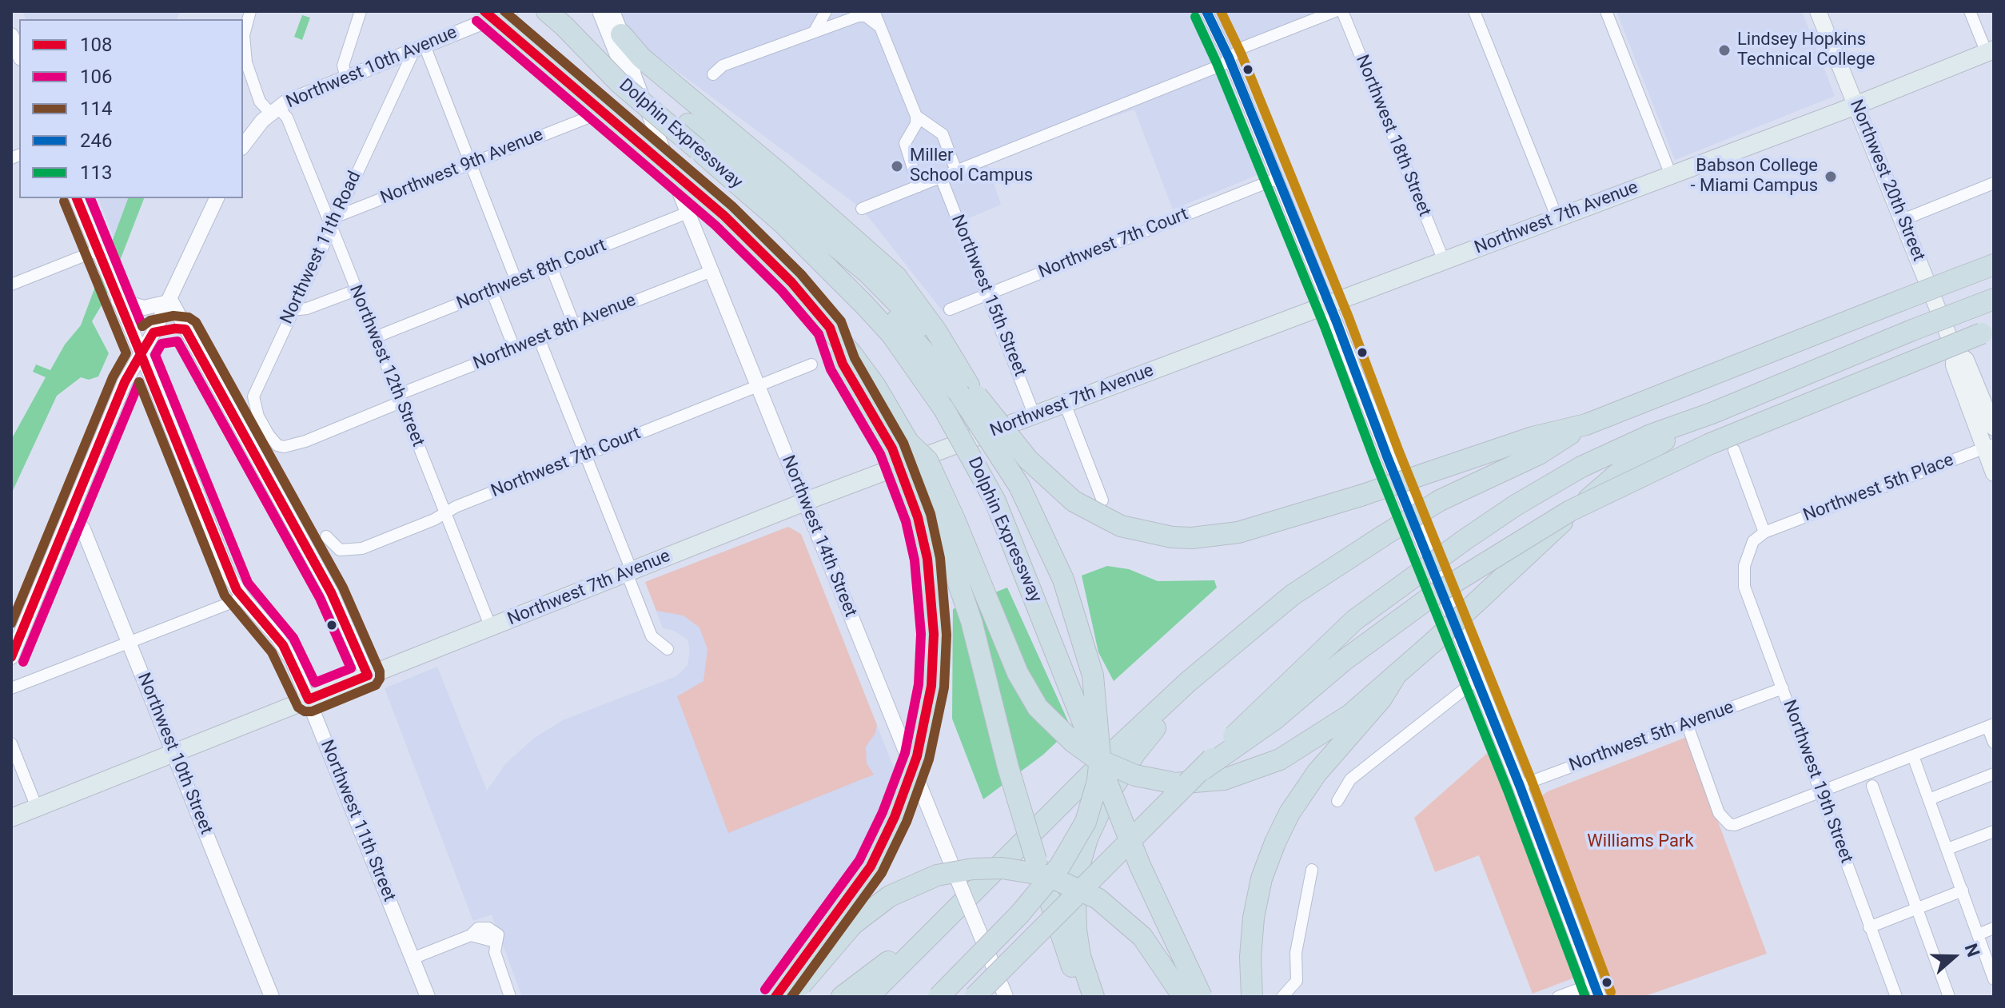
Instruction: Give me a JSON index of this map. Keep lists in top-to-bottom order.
{
  "streets": {
    "highway": ["Dolphin Expressway"],
    "main road": ["Northwest 20th Street", "Northwest 7th Avenue"],
    "street": [
      "Northwest 10th Avenue",
      "Northwest 18th Street",
      "Northwest 9th Avenue",
      "Northwest 7th Court",
      "Northwest 11th Road",
      "Northwest 8th Court",
      "Northwest 15th Street",
      "Northwest 8th Avenue",
      "Northwest 12th Street",
      "Northwest 5th Place",
      "Northwest 14th Street",
      "Northwest 5th Avenue",
      "Northwest 10th Street",
      "Northwest 19th Street",
      "Northwest 11th Street"
    ]
  },
  "crossings": [
    ["Northwest 10th Avenue", "Northwest 11th Road"],
    ["Northwest 10th Avenue", "Northwest 12th Street"],
    ["Northwest 18th Street", "Northwest 7th Avenue"],
    ["Northwest 9th Avenue", "Northwest 11th Road"],
    ["Northwest 20th Street", "Northwest 7th Avenue"],
    ["Northwest 20th Street", "Northwest 5th Place"],
    ["Northwest 7th Avenue", "Northwest 15th Street"],
    ["Northwest 7th Avenue", "Northwest 12th Street"],
    ["Northwest 7th Avenue", "Northwest 14th Street"],
    ["Northwest 7th Avenue", "Northwest 10th Street"],
    ["Northwest 7th Avenue", "Northwest 11th Street"],
    ["Northwest 7th Court", "Northwest 15th Street"],
    ["Northwest 7th Court", "Northwest 12th Street"],
    ["Northwest 7th Court", "Northwest 14th Street"],
    ["Northwest 11th Road", "Northwest 8th Avenue"],
    ["Northwest 11th Road", "Northwest 12th Street"],
    ["Northwest 8th Court", "Northwest 12th Street"],
    ["Northwest 8th Court", "Northwest 14th Street"],
    ["Northwest 8th Avenue", "Northwest 12th Street"],
    ["Northwest 8th Avenue", "Northwest 14th Street"],
    ["Northwest 5th Place", "Northwest 19th Street"],
    ["Northwest 5th Avenue", "Northwest 19th Street"]
  ],
  "parks": ["Williams Park"],
  "places": ["Lindsey Hopkins Technical College", "Miller School Campus", "Babson College - Miami Campus"],
  "lines": [
    "transit line 108",
    "transit line 114",
    "transit line 246",
    "transit line 113",
    "transit line 106"
  ],
  "legend": [
    "108",
    "106",
    "114",
    "246",
    "113"
  ],
  "north": "right"
}
